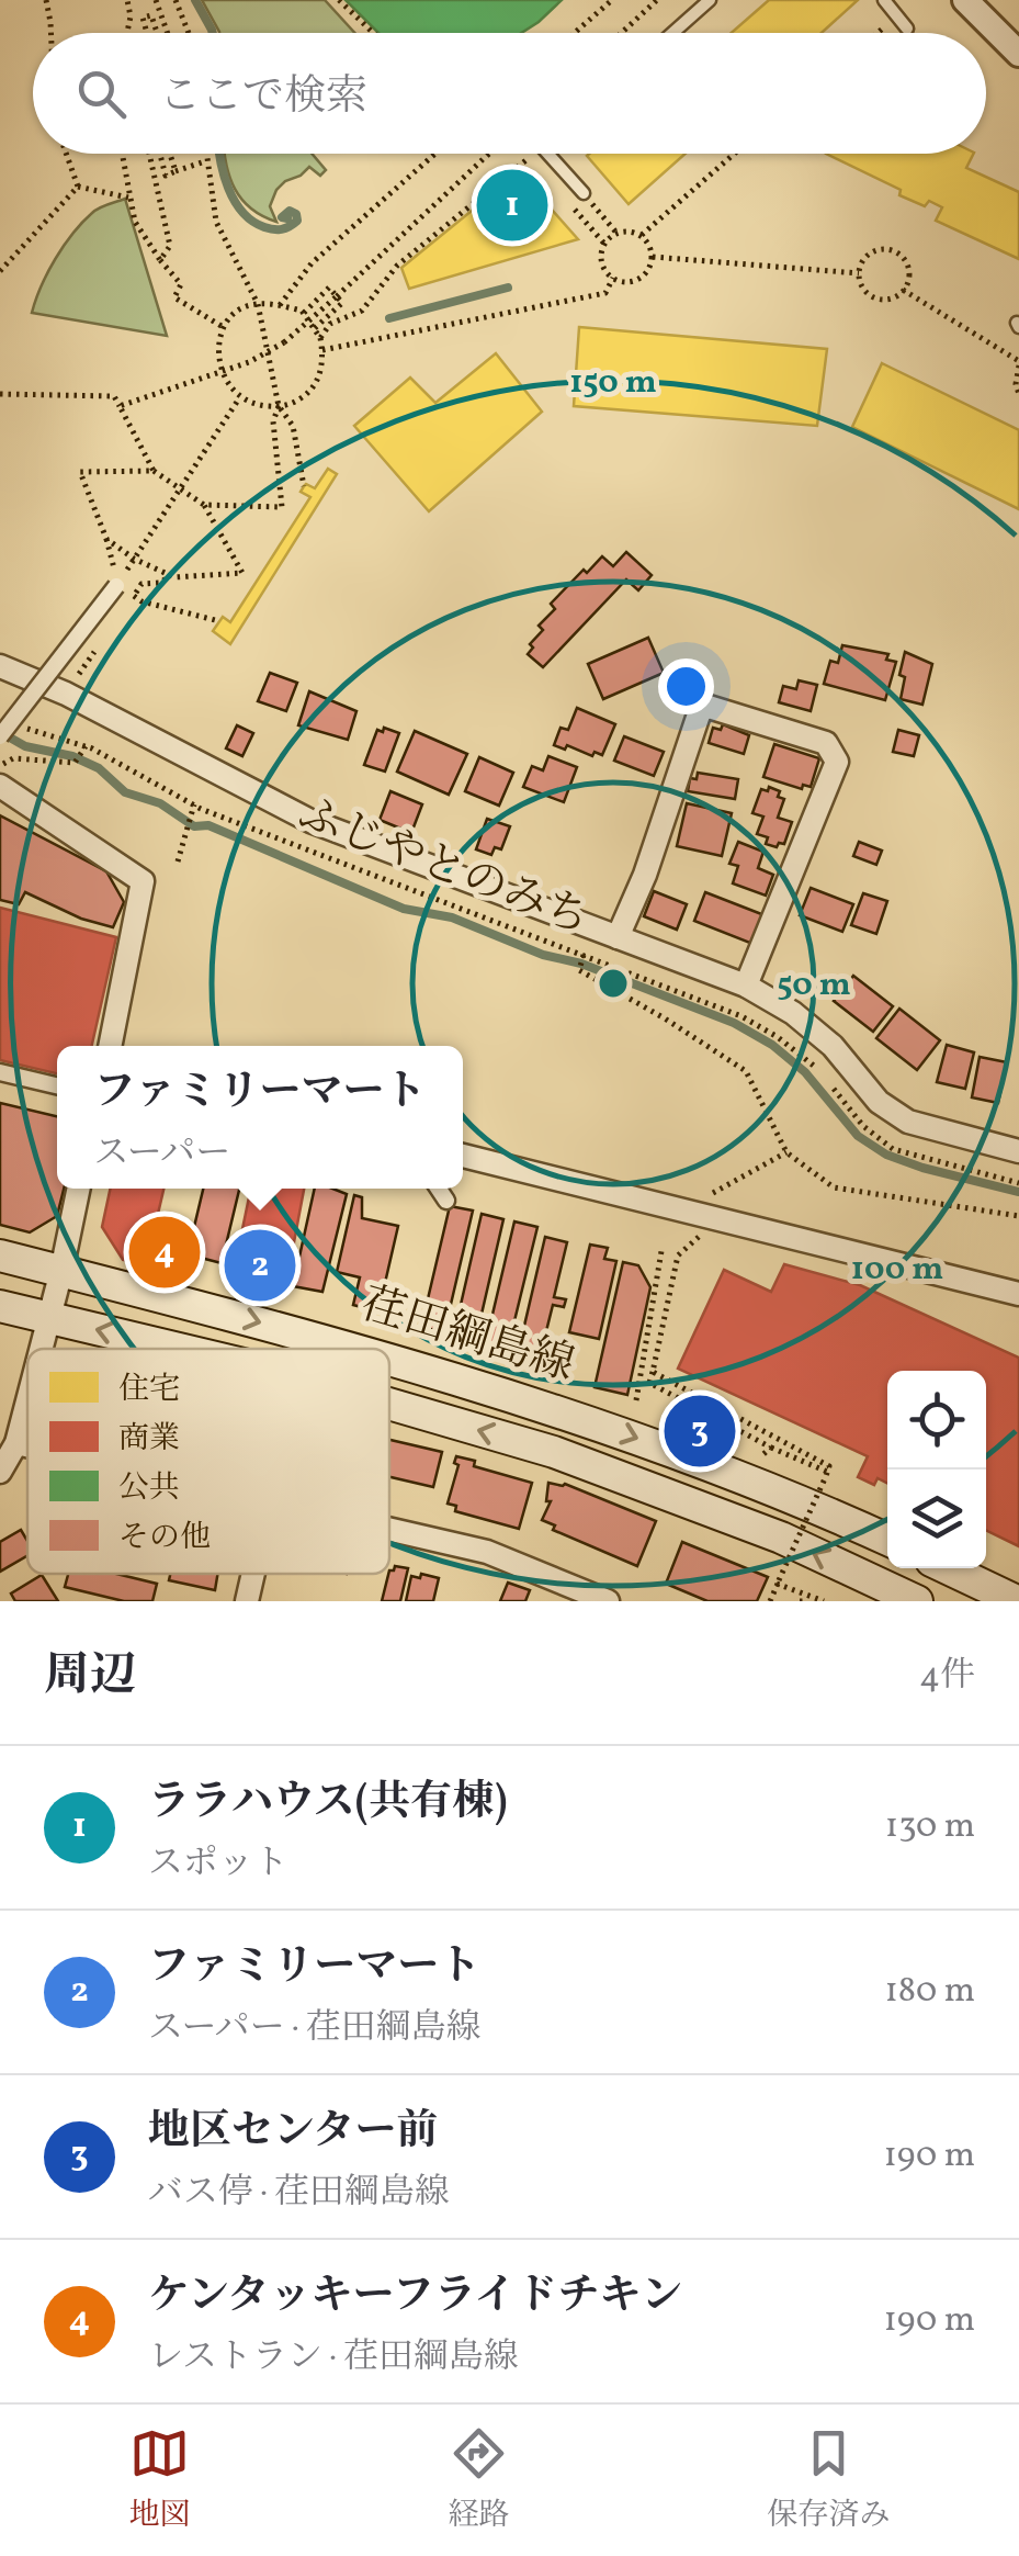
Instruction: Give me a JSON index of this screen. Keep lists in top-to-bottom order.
{
  "streets": {
    "main road": ["荏田綱島線"],
    "path": ["ふじやとのみち"]
  },
  "legend": [
    "住宅",
    "商業",
    "公共",
    "その他"
  ],
  "page": {
    "search": "ここで検索",
    "pins": [
      "1",
      "4",
      "2",
      "3"
    ],
    "popup": ["ファミリーマート", "スーパー"],
    "heading": ["周辺", "4件"],
    "list": [
      {
        "mark": "1",
        "name": "ララハウス(共有棟)",
        "note": "スポット",
        "value": "130 m"
      },
      {
        "mark": "2",
        "name": "ファミリーマート",
        "note": "スーパー · 荏田綱島線",
        "value": "180 m"
      },
      {
        "mark": "3",
        "name": "地区センター前",
        "note": "バス停 · 荏田綱島線",
        "value": "190 m"
      },
      {
        "mark": "4",
        "name": "ケンタッキーフライドチキン",
        "note": "レストラン · 荏田綱島線",
        "value": "190 m"
      }
    ],
    "nav": ["地図", "経路", "保存済み"]
  },
  "rings": ["150 m", "50 m", "100 m"]
}
